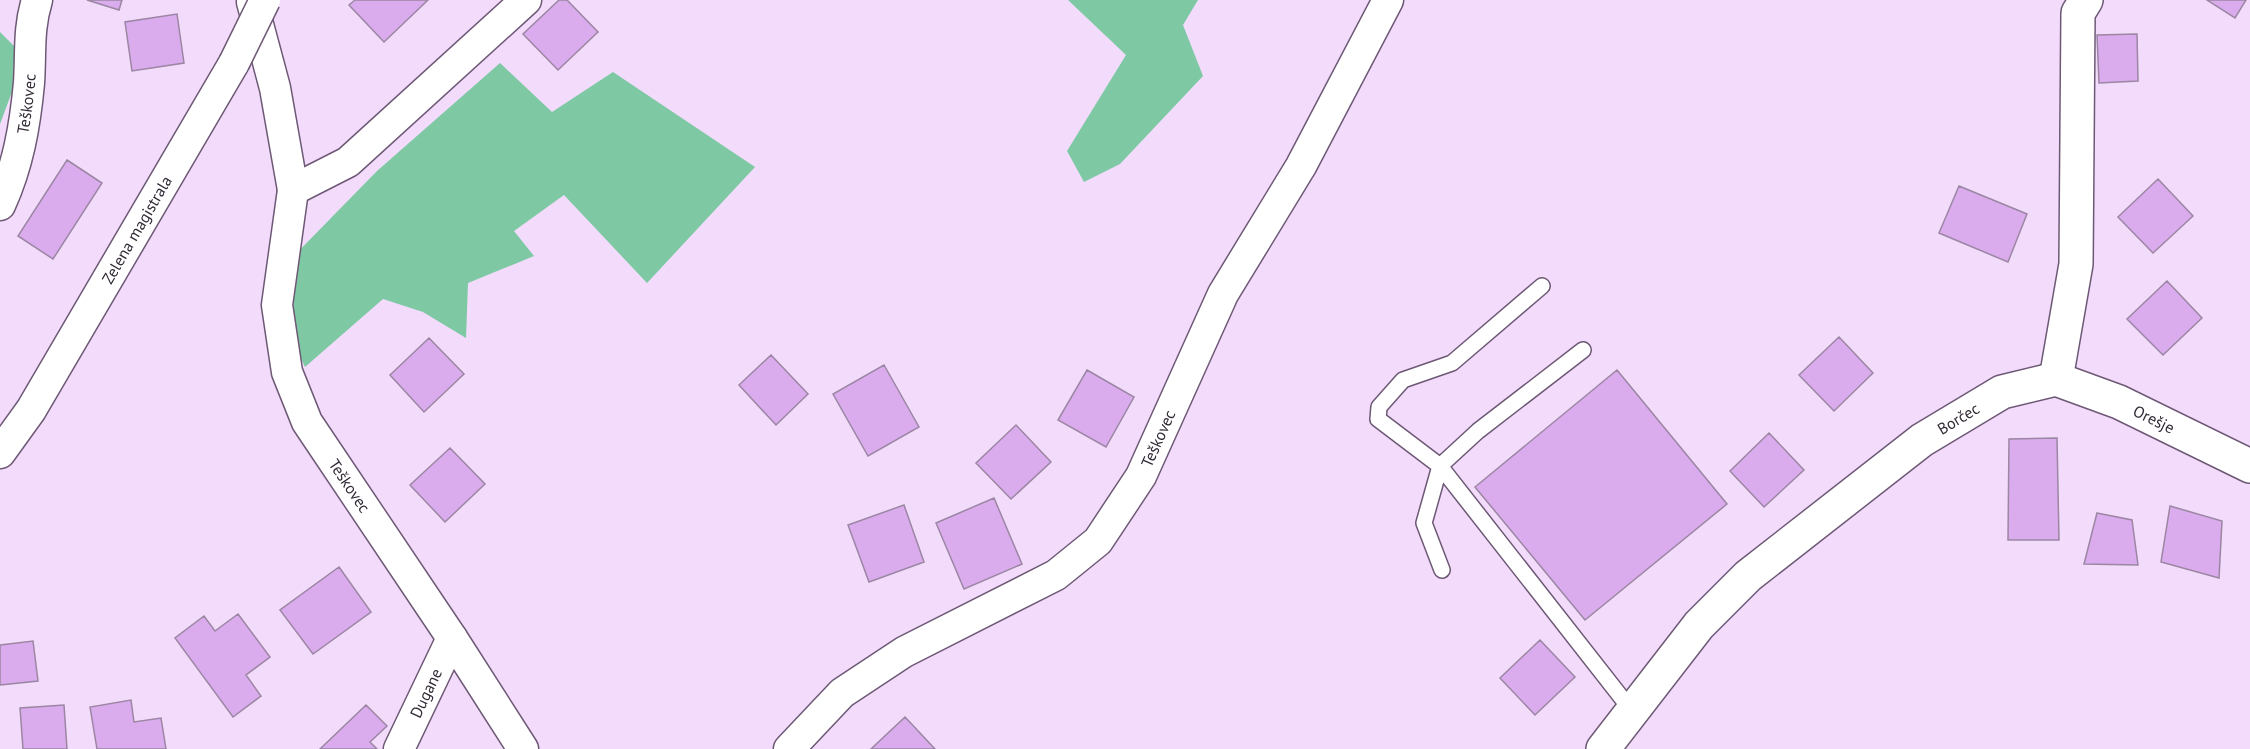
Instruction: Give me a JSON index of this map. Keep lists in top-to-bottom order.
{
  "streets": {
    "street": [
      "Teškovec",
      "Zelena magistrala",
      "Borčec",
      "Orešje",
      "Dugane"
    ]
  },
  "crossings": [
    ["Teškovec", "Dugane"],
    ["Borčec", "Orešje"]
  ]
}
